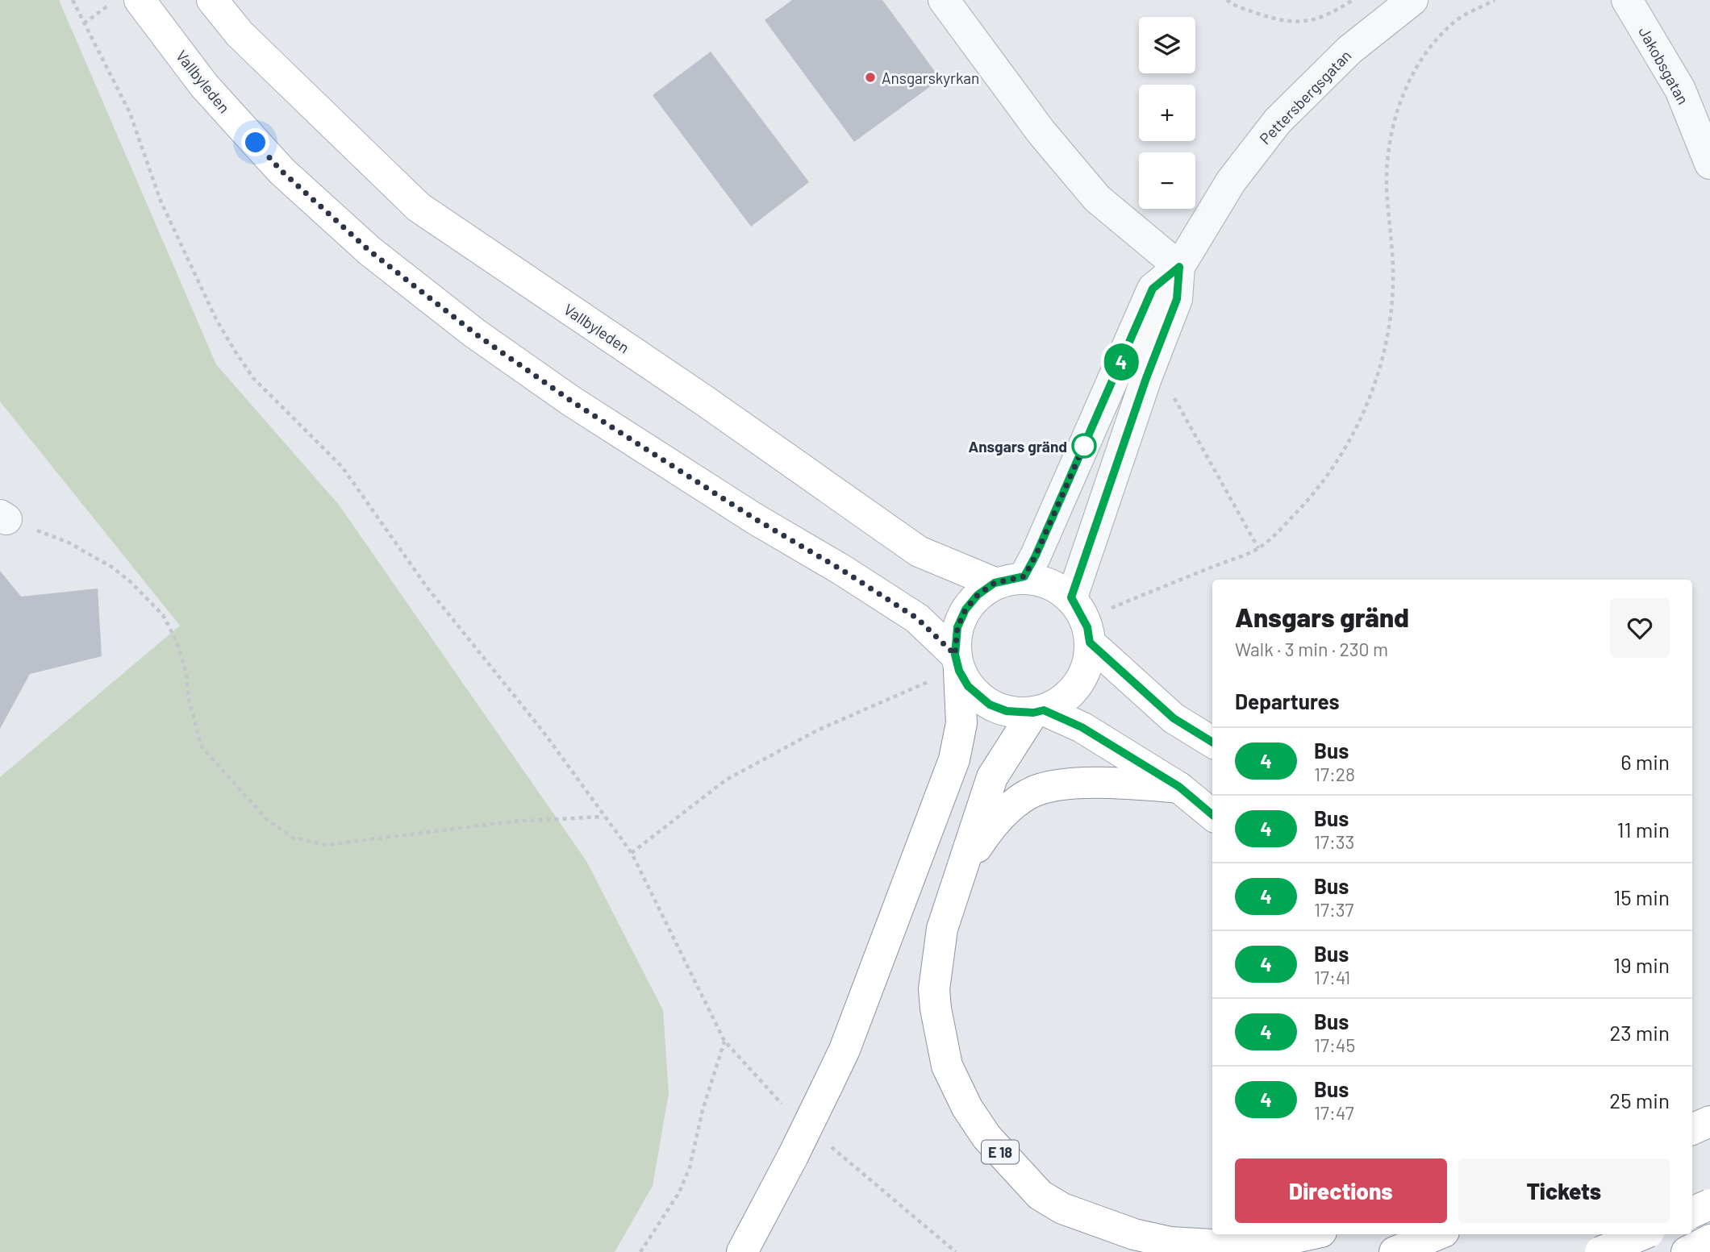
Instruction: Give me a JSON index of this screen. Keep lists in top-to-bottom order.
{
  "streets": {
    "main road": ["Vallbyleden", "E 18"],
    "street": ["Jakobsgatan", "Pettersbergsgatan"]
  },
  "crossings": [
    ["Vallbyleden", "Pettersbergsgatan"],
    ["Vallbyleden", "E 18"],
    ["Pettersbergsgatan", "E 18"]
  ],
  "places": ["Ansgarskyrkan", "Ansgars gränd"],
  "lines": ["bus line 4"],
  "page": {
    "on_map": "4",
    "map_buttons": ["+", "−"],
    "heading": [
      ["Ansgars gränd", "Walk · 3 min · 230 m"],
      "Departures"
    ],
    "list": [
      {
        "mark": "4",
        "name": "Bus",
        "note": "17:28",
        "value": "6 min"
      },
      {
        "mark": "4",
        "name": "Bus",
        "note": "17:33",
        "value": "11 min"
      },
      {
        "mark": "4",
        "name": "Bus",
        "note": "17:37",
        "value": "15 min"
      },
      {
        "mark": "4",
        "name": "Bus",
        "note": "17:41",
        "value": "19 min"
      },
      {
        "mark": "4",
        "name": "Bus",
        "note": "17:45",
        "value": "23 min"
      },
      {
        "mark": "4",
        "name": "Bus",
        "note": "17:47",
        "value": "25 min"
      }
    ],
    "buttons": ["Directions", "Tickets"]
  }
}
